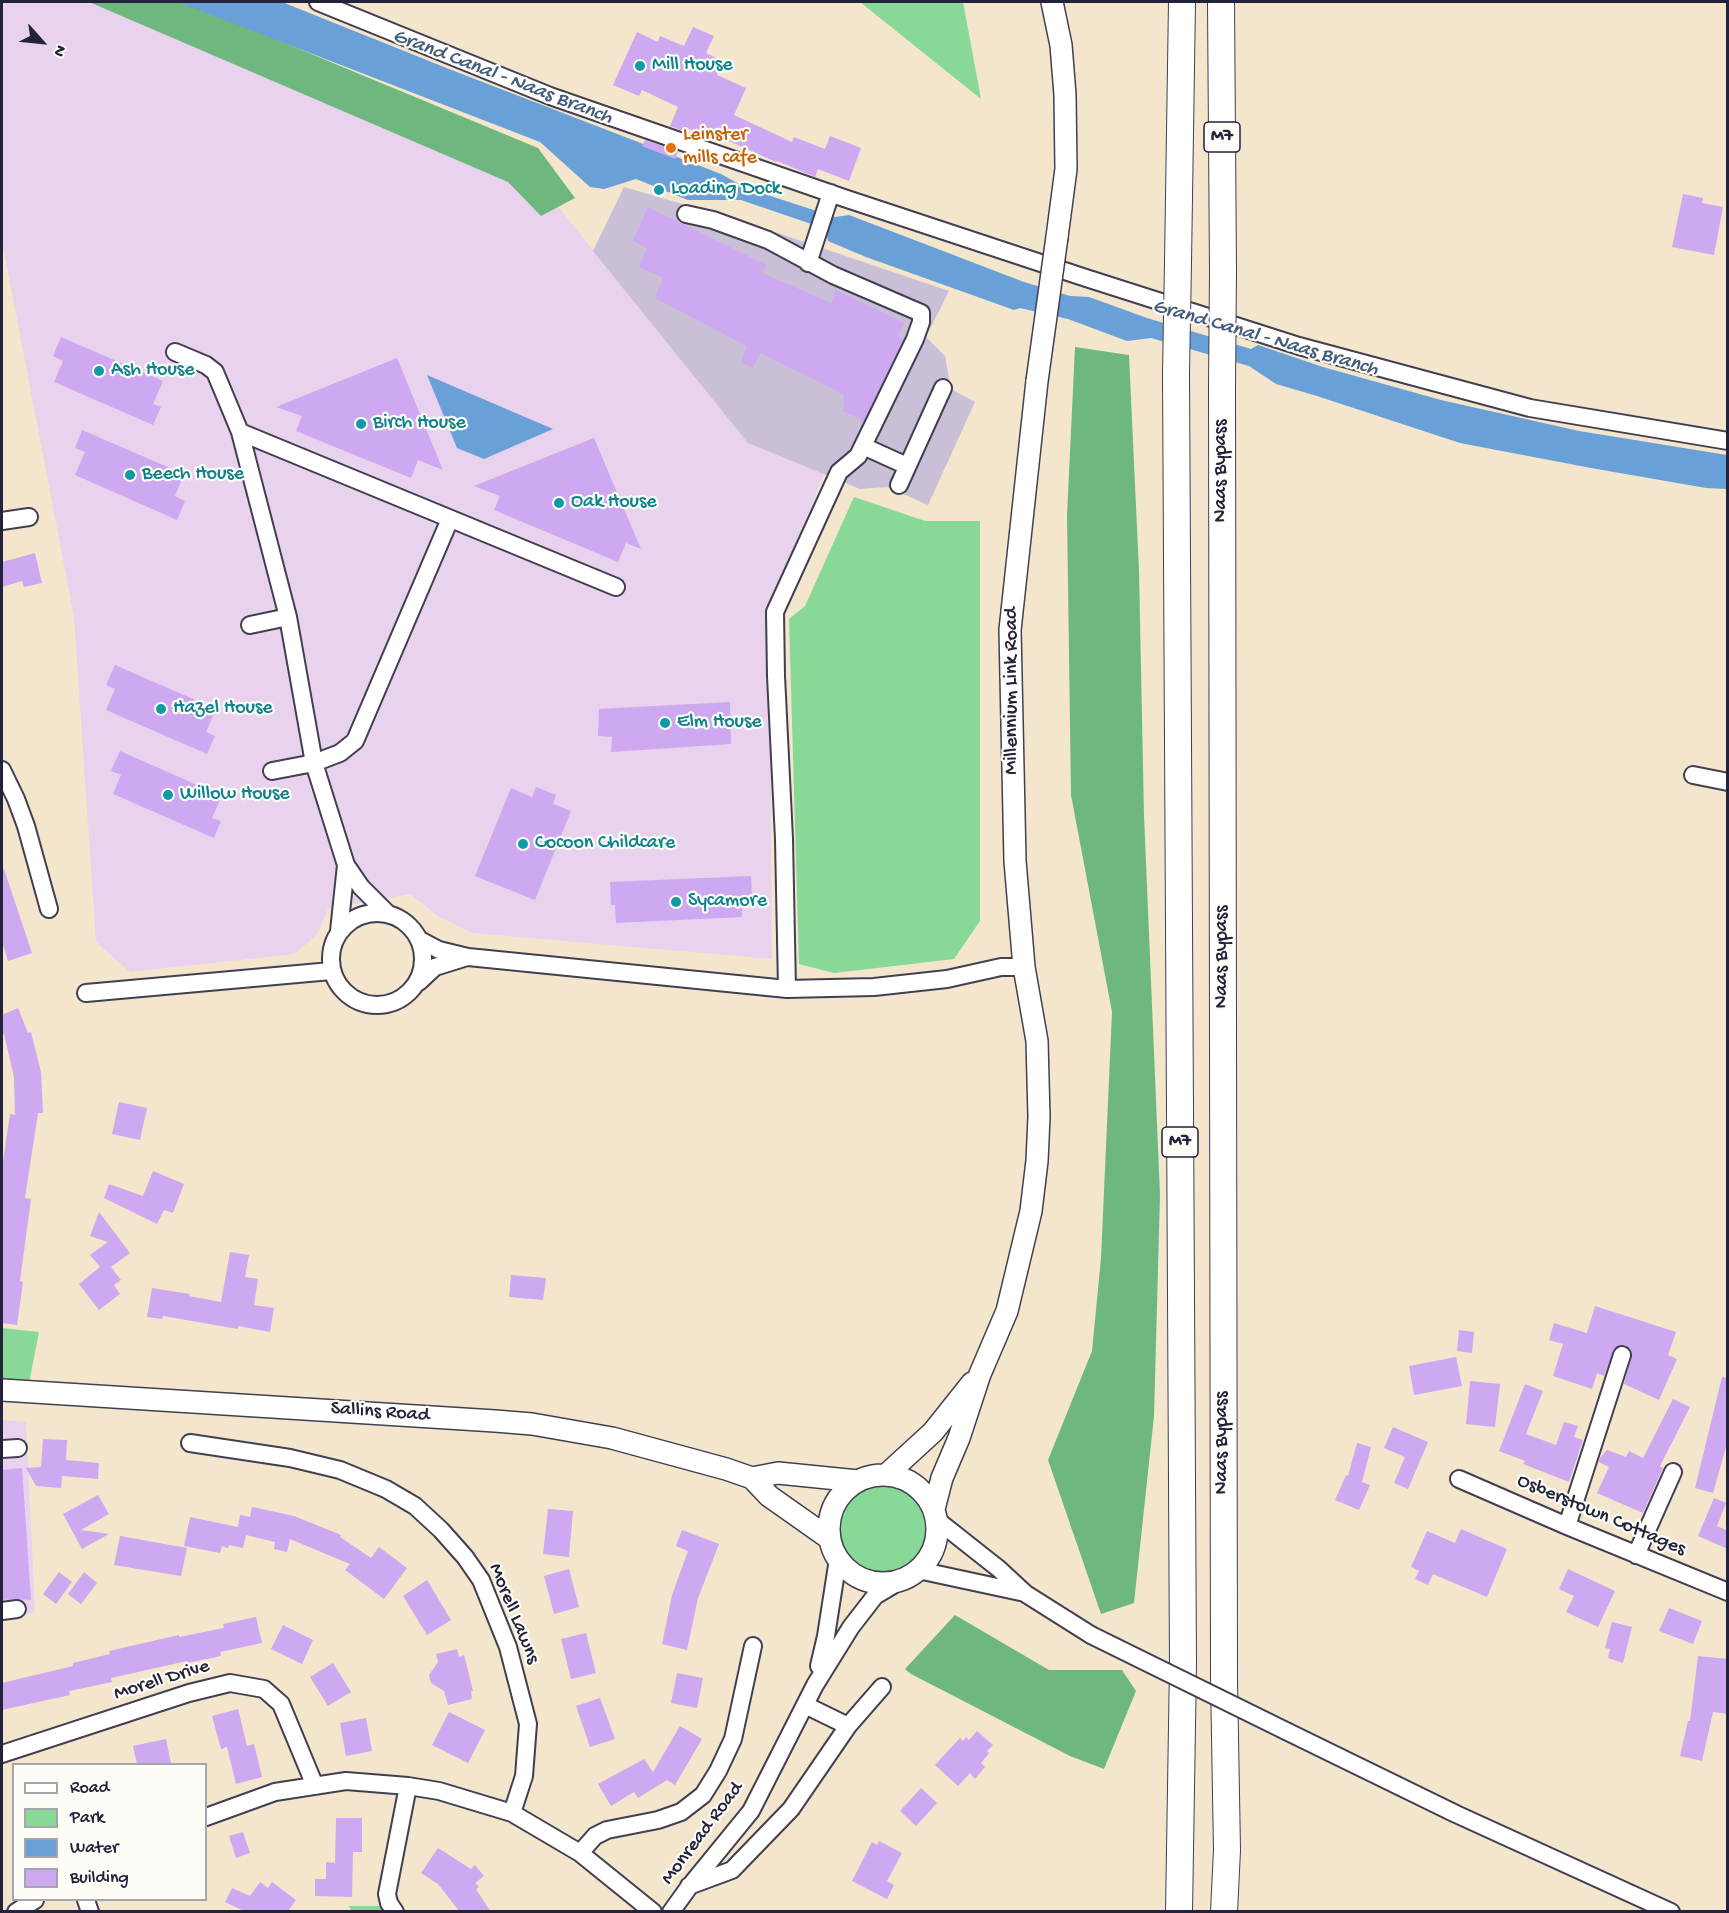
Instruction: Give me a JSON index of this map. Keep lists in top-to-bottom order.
{
  "streets": {
    "highway": ["M7", "Naas Bypass"],
    "main road": ["Millennium Link Road", "Sallins Road"],
    "street": [
      "Osberstown Cottages",
      "Morell Lawns",
      "Morell Drive",
      "Monread Road"
    ]
  },
  "crossings": [
    ["Millennium Link Road", "Sallins Road"],
    ["Millennium Link Road", "Monread Road"],
    ["Sallins Road", "Monread Road"]
  ],
  "water": ["Grand Canal - Naas Branch"],
  "places": [
    "Mill House",
    "Leinster mills cafe",
    "Loading Dock",
    "Ash House",
    "Birch House",
    "Beech House",
    "Oak House",
    "Hazel House",
    "Elm House",
    "Willow House",
    "Cocoon Childcare",
    "Sycamore"
  ],
  "legend": [
    "Road",
    "Park",
    "Water",
    "Building"
  ],
  "north": "bottom right"
}
